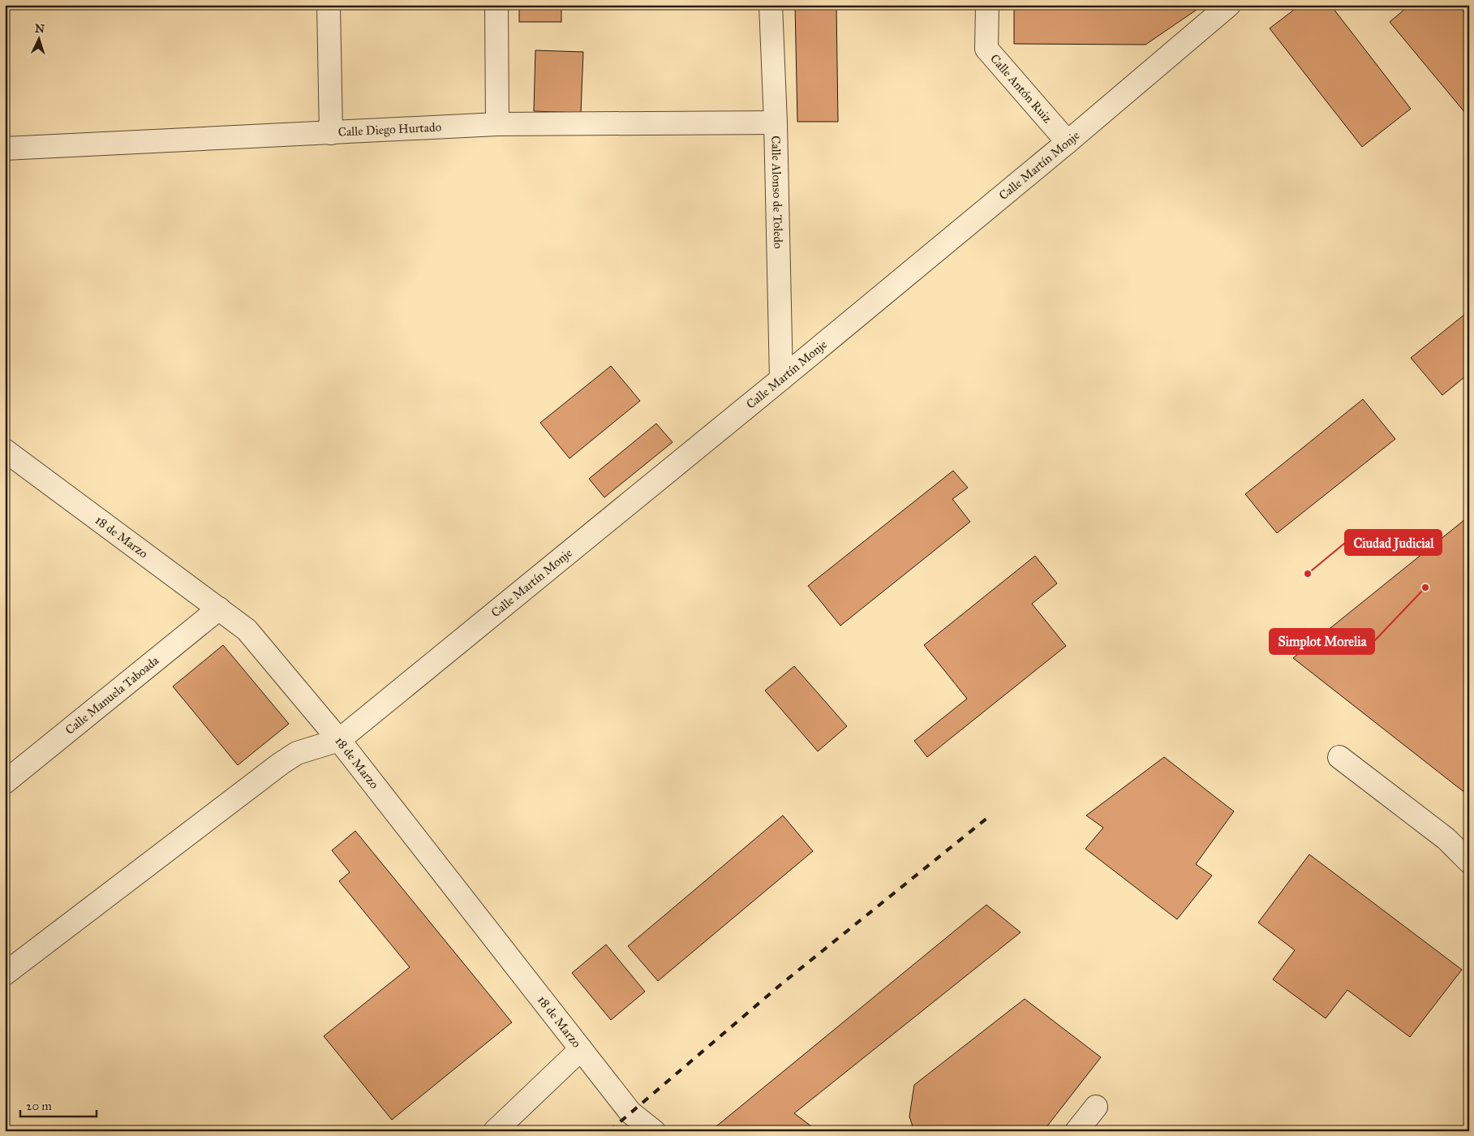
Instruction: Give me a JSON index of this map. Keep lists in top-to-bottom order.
{
  "streets": {
    "street": [
      "Calle Antón Ruiz",
      "Calle Diego Hurtado",
      "Calle Martín Monje",
      "Calle Alonso de Toledo",
      "18 de Marzo",
      "Calle Manuela Taboada"
    ]
  },
  "crossings": [
    ["Calle Antón Ruiz", "Calle Martín Monje"],
    ["Calle Diego Hurtado", "Calle Alonso de Toledo"],
    ["Calle Martín Monje", "Calle Alonso de Toledo"],
    ["Calle Martín Monje", "18 de Marzo"],
    ["18 de Marzo", "Calle Manuela Taboada"]
  ],
  "places": ["Ciudad Judicial", "Simplot Morelia"],
  "scale_bar": "20 m",
  "north": "top"
}
